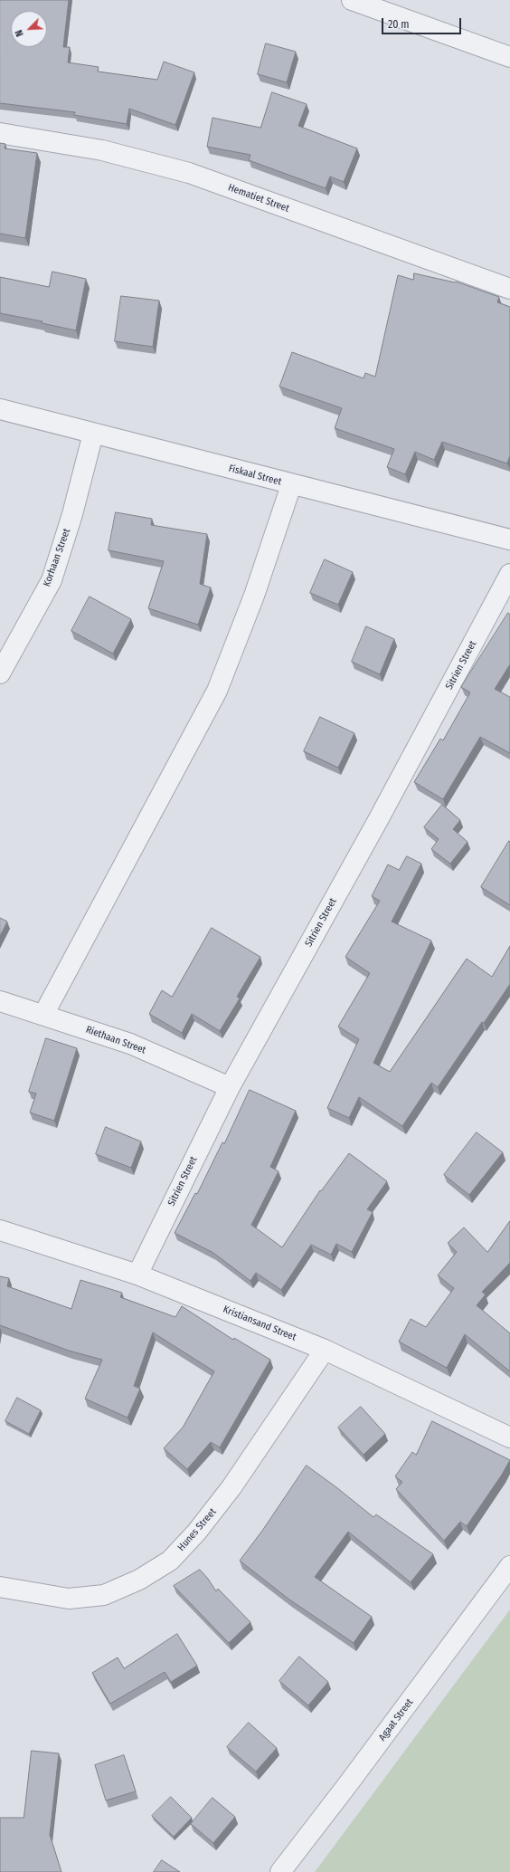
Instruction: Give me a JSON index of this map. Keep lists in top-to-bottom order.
{
  "streets": {
    "street": [
      "Hematiet Street",
      "Fiskaal Street",
      "Korhaan Street",
      "Sitrien Street",
      "Riethaan Street",
      "Kristiansand Street",
      "Hunes Street",
      "Agaat Street"
    ]
  },
  "crossings": [
    ["Fiskaal Street", "Korhaan Street"],
    ["Sitrien Street", "Riethaan Street"],
    ["Sitrien Street", "Kristiansand Street"],
    ["Kristiansand Street", "Hunes Street"]
  ],
  "scale_bar": "20 m",
  "north": "bottom left"
}
